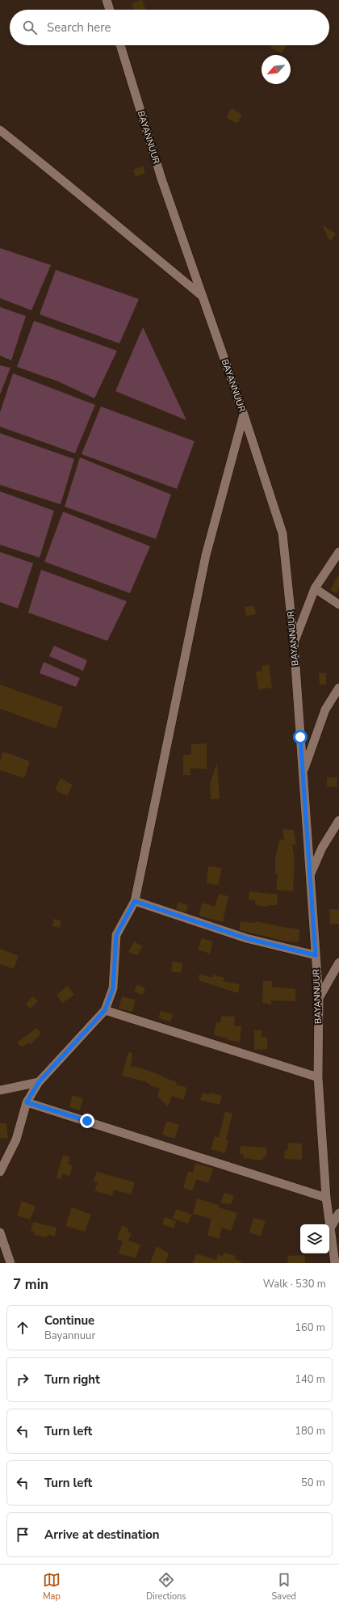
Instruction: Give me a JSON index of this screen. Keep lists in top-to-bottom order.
{
  "streets": {
    "street": ["BAYANNUUR"]
  },
  "north": "bottom left",
  "page": {
    "search": "Search here",
    "heading": ["7 min", "Walk · 530 m"],
    "list": [
      ["Continue", "Bayannuur", "160 m"],
      ["Turn right", "140 m"],
      ["Turn left", "180 m"],
      ["Turn left", "50 m"],
      "Arrive at destination"
    ],
    "nav": ["Map", "Directions", "Saved"]
  }
}
